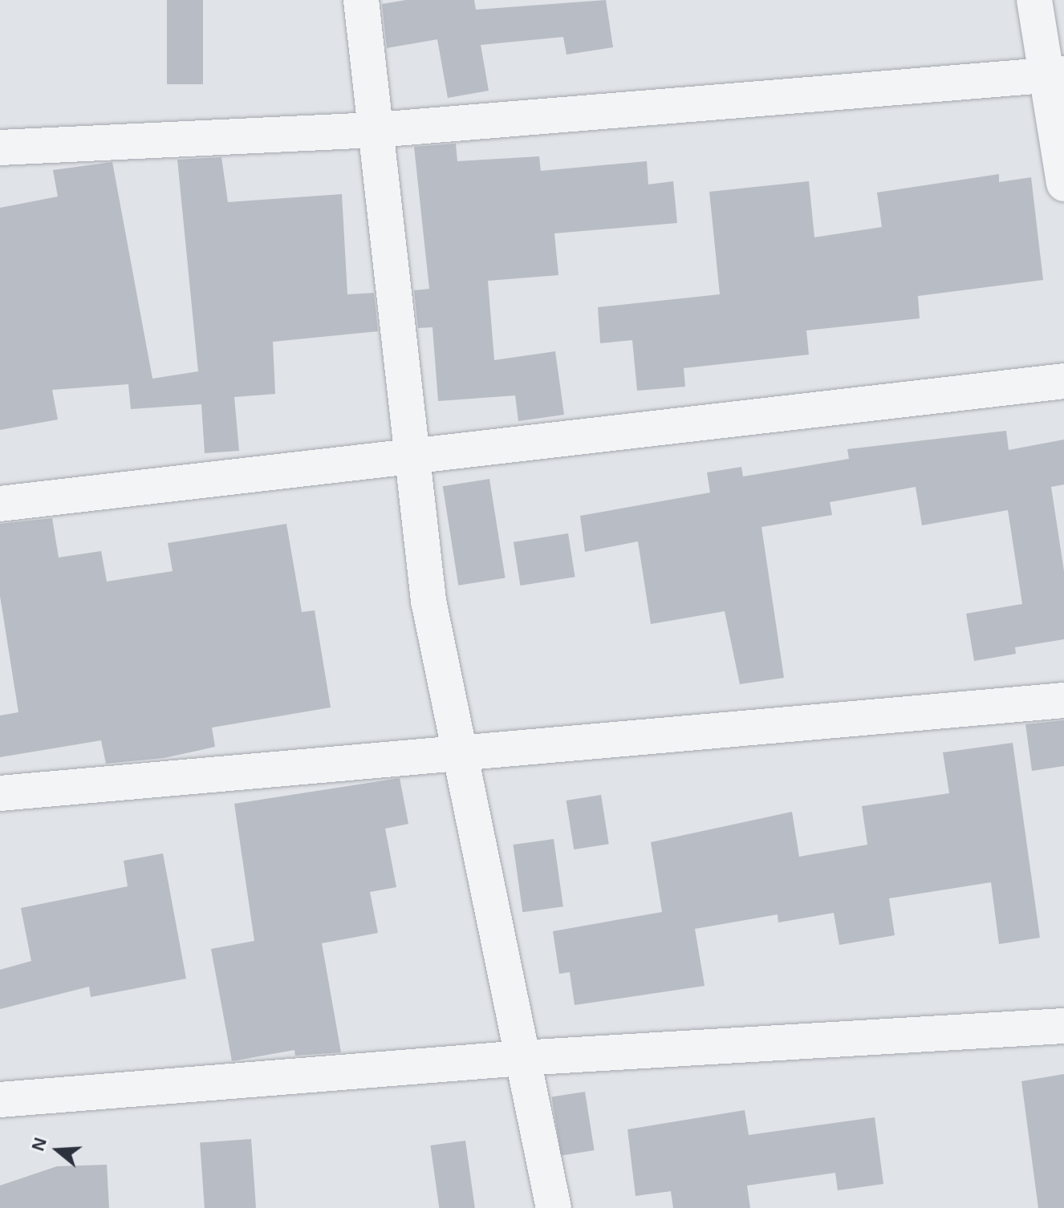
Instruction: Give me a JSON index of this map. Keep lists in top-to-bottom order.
{
  "north": "left"
}
